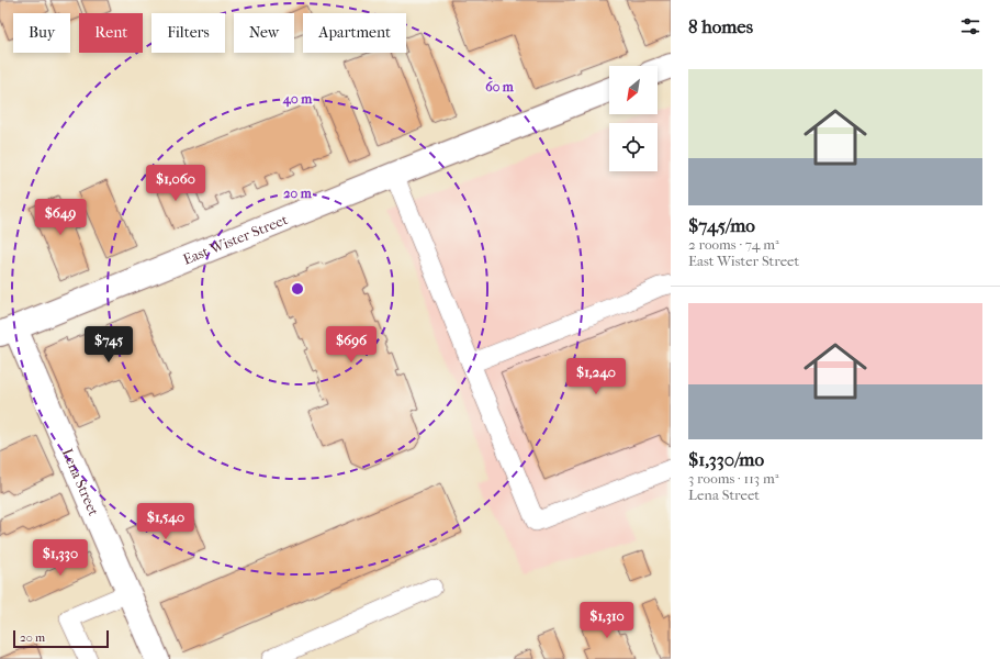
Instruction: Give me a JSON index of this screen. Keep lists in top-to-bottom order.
{
  "streets": {
    "street": ["East Wister Street", "Lena Street"]
  },
  "crossings": [
    ["East Wister Street", "Lena Street"]
  ],
  "scale_bar": "20 m",
  "north": "bottom left",
  "page": {
    "heading": "8 homes",
    "chip": [
      "Buy",
      "Rent",
      "Filters",
      "New",
      "Apartment"
    ],
    "list": [
      {
        "name": "$745/mo",
        "note": "2 rooms · 74 m² · East Wister Street"
      },
      {
        "name": "$1,330/mo",
        "note": "3 rooms · 113 m² · Lena Street"
      }
    ],
    "price": [
      "$1,060",
      "$649",
      "$745",
      "$696",
      "$1,240",
      "$1,540",
      "$1,330",
      "$1,310"
    ],
    "scale": "20 m"
  },
  "rings": ["60 m", "40 m", "20 m"]
}
